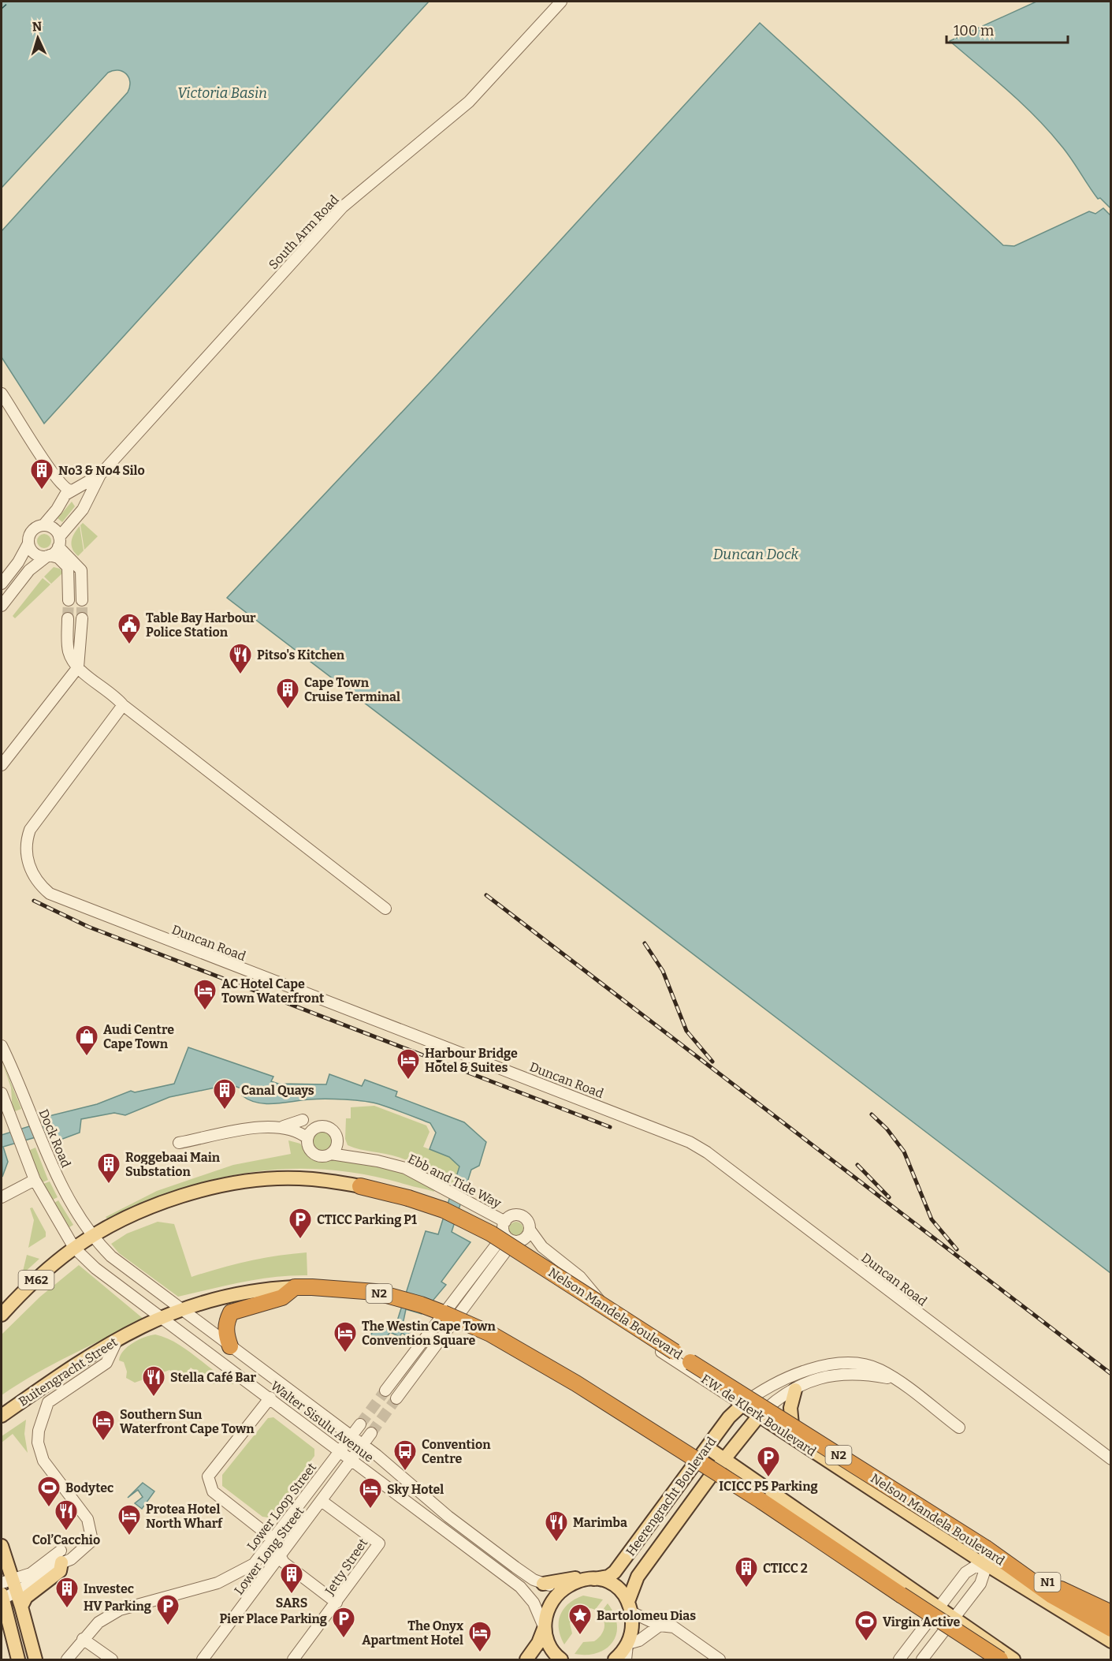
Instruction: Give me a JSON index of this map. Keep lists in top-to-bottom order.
{
  "streets": {
    "highway": ["N2", "Nelson Mandela Boulevard", "N1"],
    "main road": [
      "M62",
      "Buitengracht Street",
      "F.W. de Klerk Boulevard",
      "Heerengracht Boulevard"
    ],
    "street": [
      "South Arm Road",
      "Duncan Road",
      "Dock Road",
      "Ebb and Tide Way",
      "Walter Sisulu Avenue",
      "Lower Loop Street",
      "Lower Long Street",
      "Jetty Street"
    ]
  },
  "crossings": [
    ["Dock Road", "Nelson Mandela Boulevard"],
    ["Dock Road", "Walter Sisulu Avenue"],
    ["Ebb and Tide Way", "F.W. de Klerk Boulevard"],
    ["M62", "Nelson Mandela Boulevard"],
    ["M62", "Walter Sisulu Avenue"],
    ["N2", "Buitengracht Street"],
    ["N2", "Walter Sisulu Avenue"],
    ["Nelson Mandela Boulevard", "Walter Sisulu Avenue"],
    ["Nelson Mandela Boulevard", "N1"],
    ["Buitengracht Street", "Walter Sisulu Avenue"],
    ["F.W. de Klerk Boulevard", "Heerengracht Boulevard"],
    ["Walter Sisulu Avenue", "Heerengracht Boulevard"],
    ["Walter Sisulu Avenue", "Lower Loop Street"],
    ["Walter Sisulu Avenue", "Lower Long Street"],
    ["Lower Long Street", "Jetty Street"]
  ],
  "water": ["Victoria Basin", "Duncan Dock"],
  "places": {
    "building": [
      "No3 & No4 Silo",
      "Cape Town Cruise Terminal",
      "Canal Quays",
      "Roggebaai Main Substation",
      "CTICC 2",
      "SARS",
      "Investec"
    ],
    "public building": ["Table Bay Harbour Police Station"],
    "restaurant": [
      "Pitso's Kitchen",
      "Stella Café Bar",
      "Col’Cacchio",
      "Marimba"
    ],
    "hotel": [
      "AC Hotel Cape Town Waterfront",
      "Harbour Bridge Hotel & Suites",
      "The Westin Cape Town Convention Square",
      "Southern Sun Waterfront Cape Town",
      "Sky Hotel",
      "Protea Hotel North Wharf",
      "The Onyx Apartment Hotel"
    ],
    "shop": ["Audi Centre Cape Town"],
    "parking": [
      "CTICC Parking P1",
      "ICICC P5 Parking",
      "HV Parking",
      "Pier Place Parking"
    ],
    "bus stop": ["Convention Centre"],
    "sports": ["Bodytec", "Virgin Active"],
    "place": ["Bartolomeu Dias"]
  },
  "scale_bar": "100 m",
  "north": "top"
}
